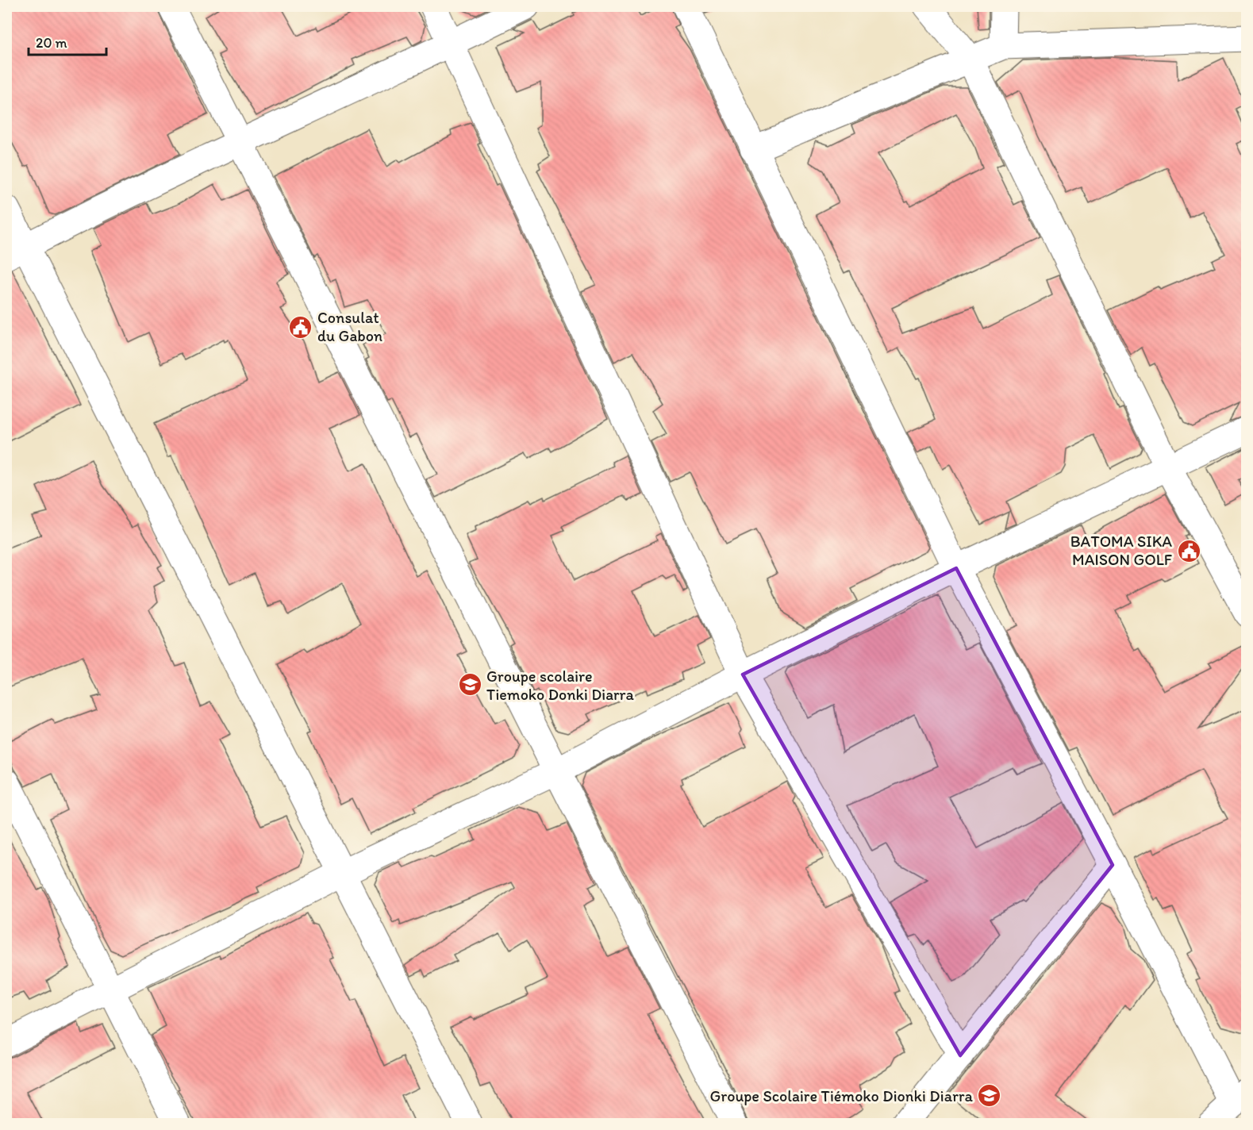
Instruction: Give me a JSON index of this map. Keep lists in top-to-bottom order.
{
  "places": {
    "public building": ["Consulat du Gabon", "BATOMA SIKA MAISON GOLF"],
    "school or university": ["Groupe scolaire Tiemoko Donki Diarra", "Groupe Scolaire Tiémoko Dionki Diarra"]
  },
  "scale_bar": "20 m"
}
